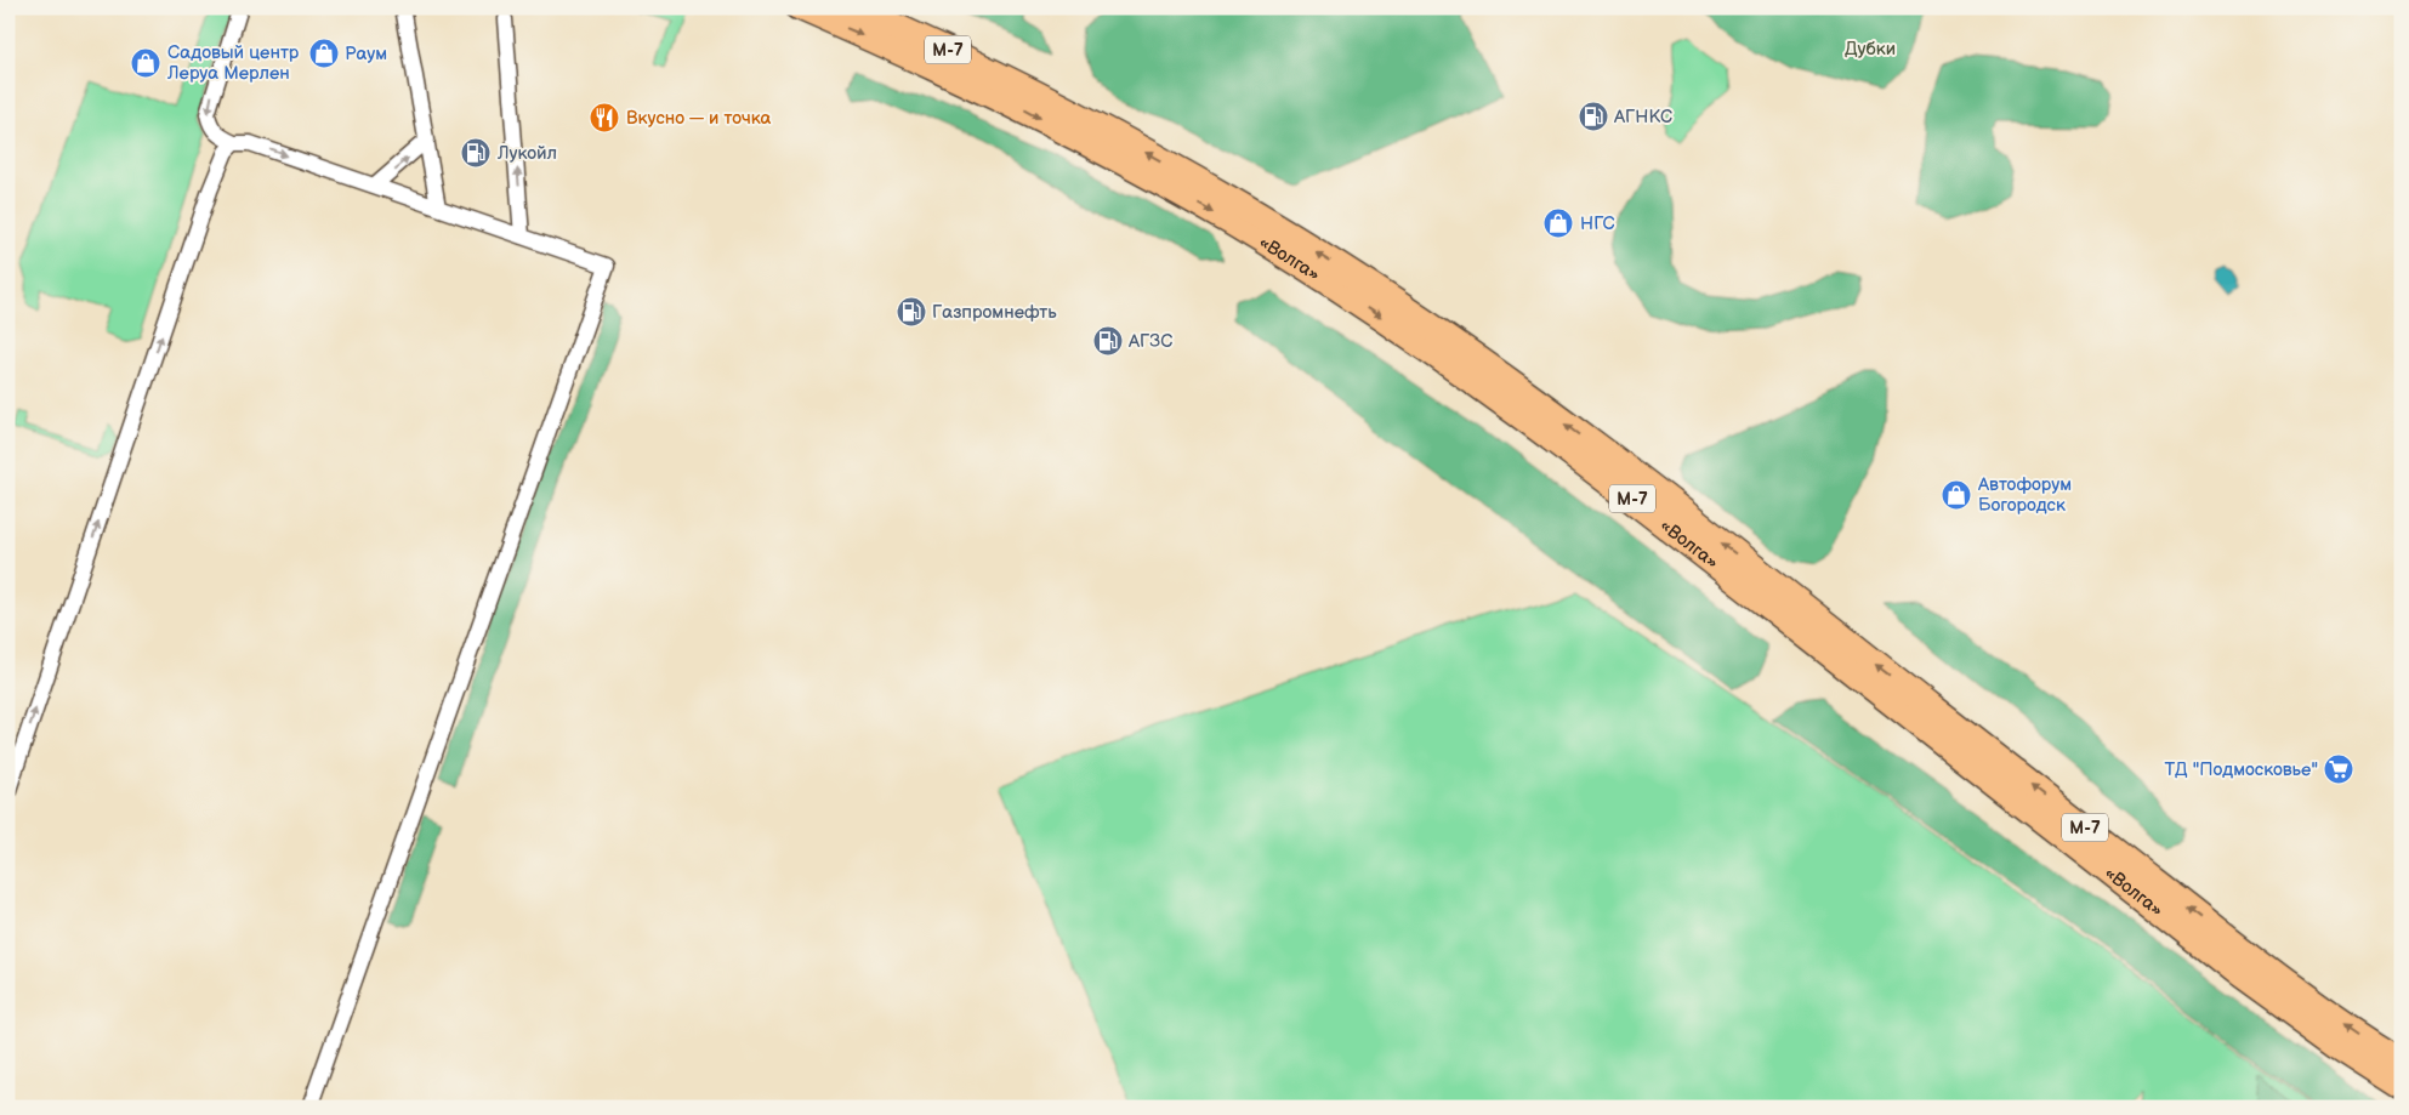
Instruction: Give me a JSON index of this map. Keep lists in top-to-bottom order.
{
  "streets": {
    "highway": ["М-7", "«Волга»"]
  },
  "parks": ["Дубки"],
  "places": {
    "shop": [
      "Раум",
      "Садовый центр Леруа Мерлен",
      "НГС",
      "Автофорум Богородск"
    ],
    "fuel station": [
      "АГНКС",
      "Лукойл",
      "Газпромнефть",
      "АГЗС"
    ],
    "restaurant": ["Вкусно — и точка"],
    "supermarket": ["ТД \"Подмосковье\""]
  }
}
